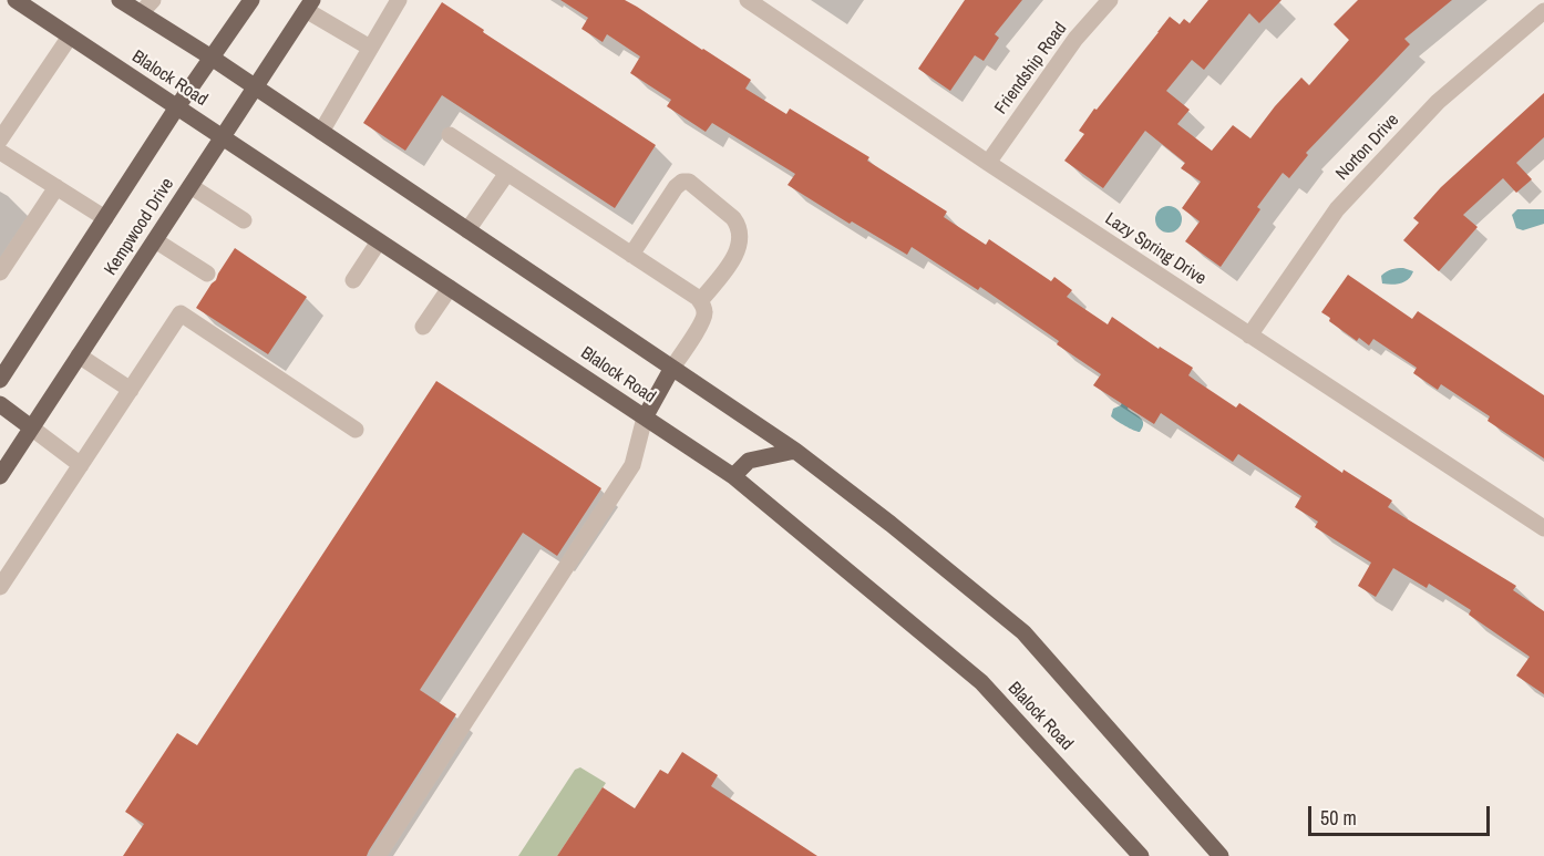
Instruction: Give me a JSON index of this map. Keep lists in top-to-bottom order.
{
  "streets": {
    "main road": ["Blalock Road", "Kempwood Drive"],
    "street": ["Friendship Road", "Norton Drive", "Lazy Spring Drive"]
  },
  "crossings": [
    ["Friendship Road", "Lazy Spring Drive"],
    ["Blalock Road", "Kempwood Drive"],
    ["Norton Drive", "Lazy Spring Drive"]
  ],
  "scale_bar": "50 m"
}
